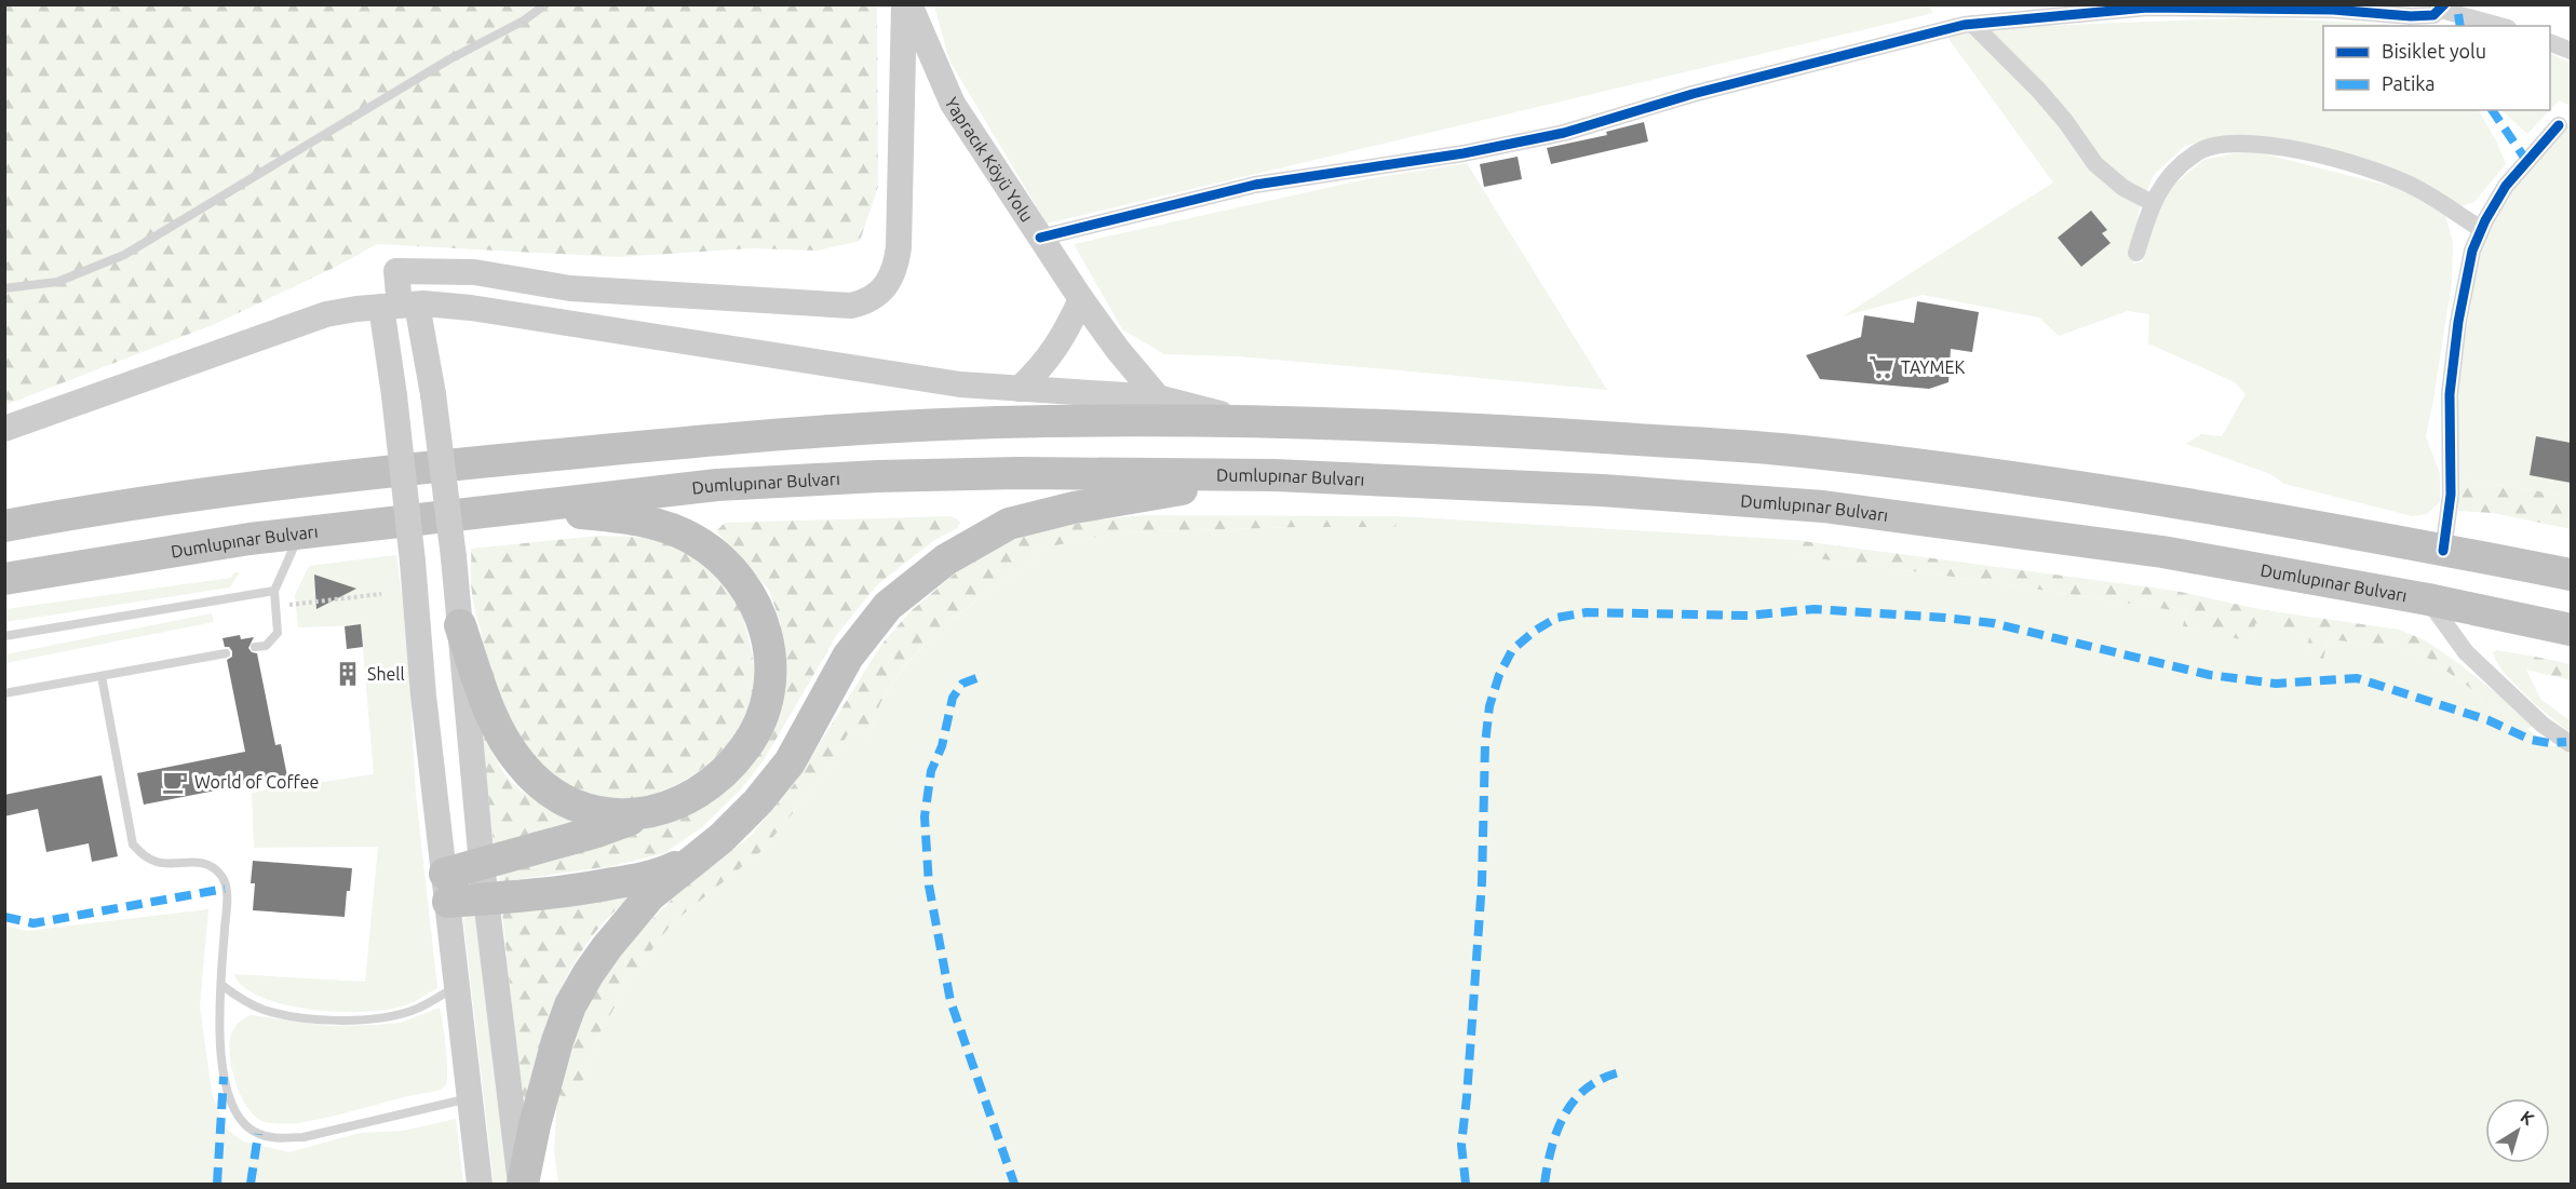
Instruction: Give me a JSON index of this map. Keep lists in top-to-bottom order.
{
  "streets": {
    "highway": ["Dumlupınar Bulvarı"],
    "main road": ["Yapracık Köyü Yolu"]
  },
  "places": {
    "supermarket": ["TAYMEK"],
    "building": ["Shell"],
    "cafe": ["World of Coffee"]
  },
  "legend": ["Bisiklet yolu", "Patika"],
  "north": "top right"
}
